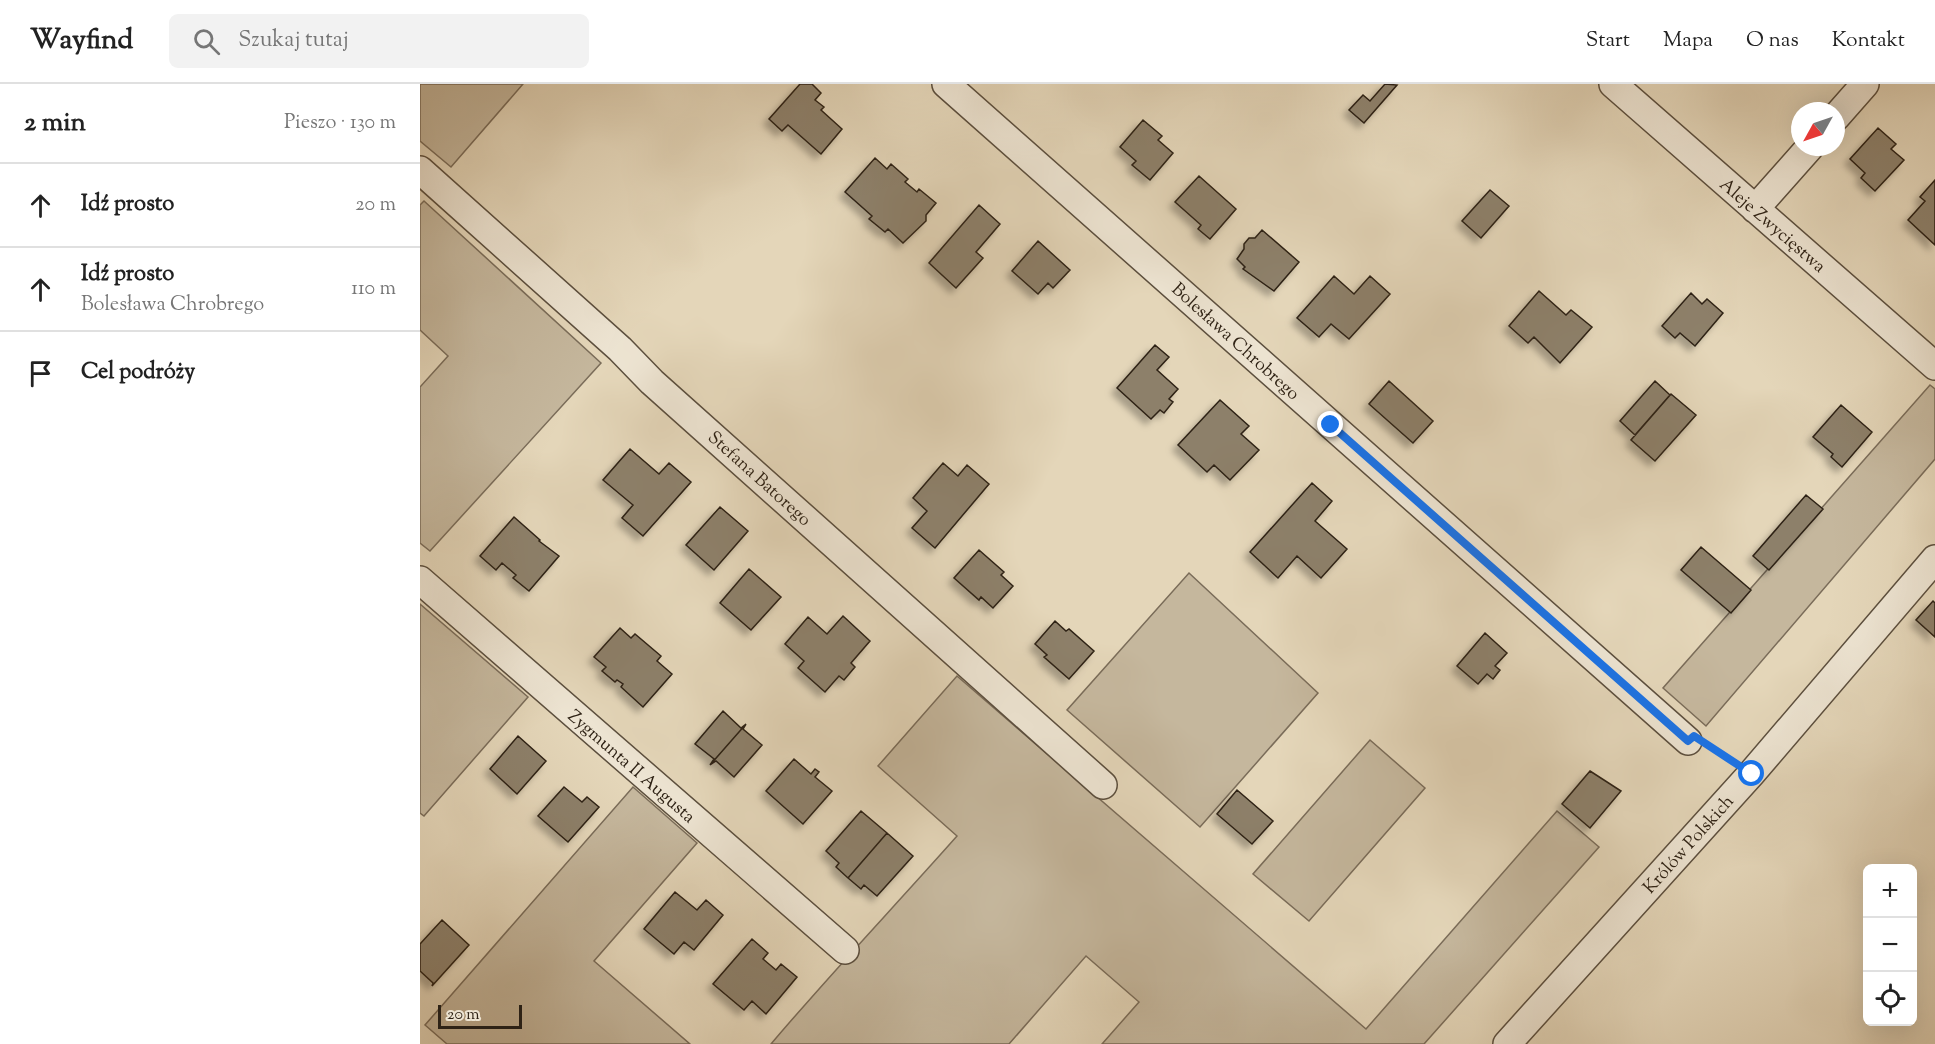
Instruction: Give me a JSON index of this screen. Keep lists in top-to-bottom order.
{
  "streets": {
    "street": [
      "Aleje Zwycięstwa",
      "Bolesława Chrobrego",
      "Stefana Batorego",
      "Zygmunta II Augusta",
      "Królów Polskich"
    ]
  },
  "scale_bar": "20 m",
  "north": "bottom left",
  "page": {
    "header": "Wayfind",
    "search": "Szukaj tutaj",
    "nav": [
      "Start",
      "Mapa",
      "O nas",
      "Kontakt"
    ],
    "heading": ["2 min", "Pieszo · 130 m"],
    "list": [
      ["Idź prosto", "20 m"],
      ["Idź prosto", "Bolesława Chrobrego", "110 m"],
      "Cel podróży"
    ],
    "map_buttons": ["+", "−"],
    "scale": "20 m"
  }
}
